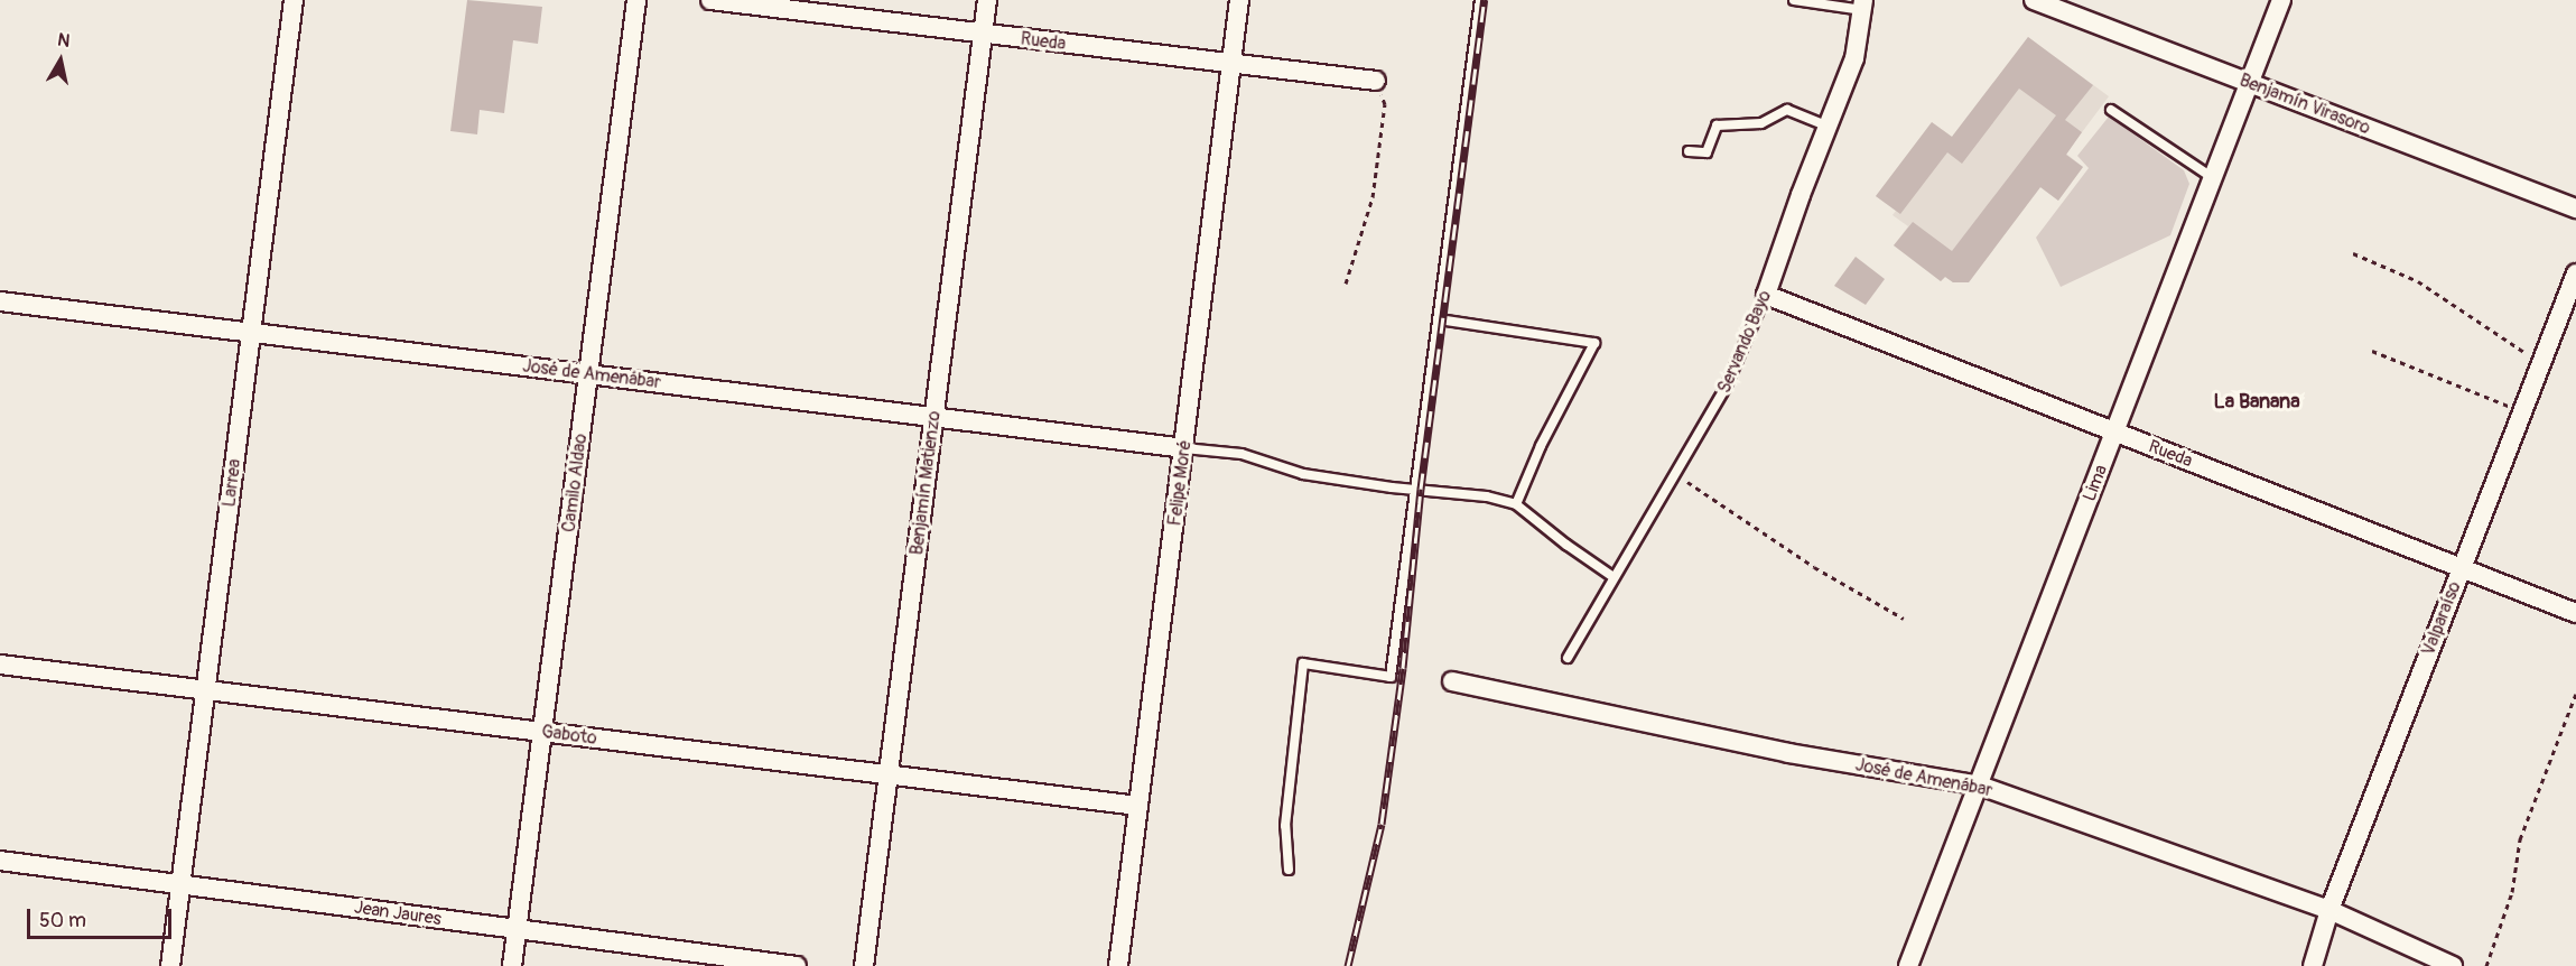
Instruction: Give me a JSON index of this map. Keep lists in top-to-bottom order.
{
  "streets": {
    "street": [
      "Rueda",
      "Benjamín Virasoro",
      "Servando Bayo",
      "José de Amenábar",
      "Larrea",
      "Camilo Aldao",
      "Benjamín Matienzo",
      "Felipe Moré",
      "Lima",
      "Valparaíso",
      "Gaboto",
      "Jean Jaures"
    ]
  },
  "crossings": [
    ["Rueda", "Servando Bayo"],
    ["Rueda", "Benjamín Matienzo"],
    ["Rueda", "Felipe Moré"],
    ["Rueda", "Lima"],
    ["Rueda", "Valparaíso"],
    ["Benjamín Virasoro", "Lima"],
    ["José de Amenábar", "Larrea"],
    ["José de Amenábar", "Camilo Aldao"],
    ["José de Amenábar", "Benjamín Matienzo"],
    ["José de Amenábar", "Felipe Moré"],
    ["José de Amenábar", "Lima"],
    ["José de Amenábar", "Valparaíso"],
    ["Larrea", "Gaboto"],
    ["Larrea", "Jean Jaures"],
    ["Camilo Aldao", "Gaboto"],
    ["Camilo Aldao", "Jean Jaures"],
    ["Benjamín Matienzo", "Gaboto"],
    ["Felipe Moré", "Gaboto"]
  ],
  "districts": ["La Banana"],
  "scale_bar": "50 m",
  "north": "top"
}
